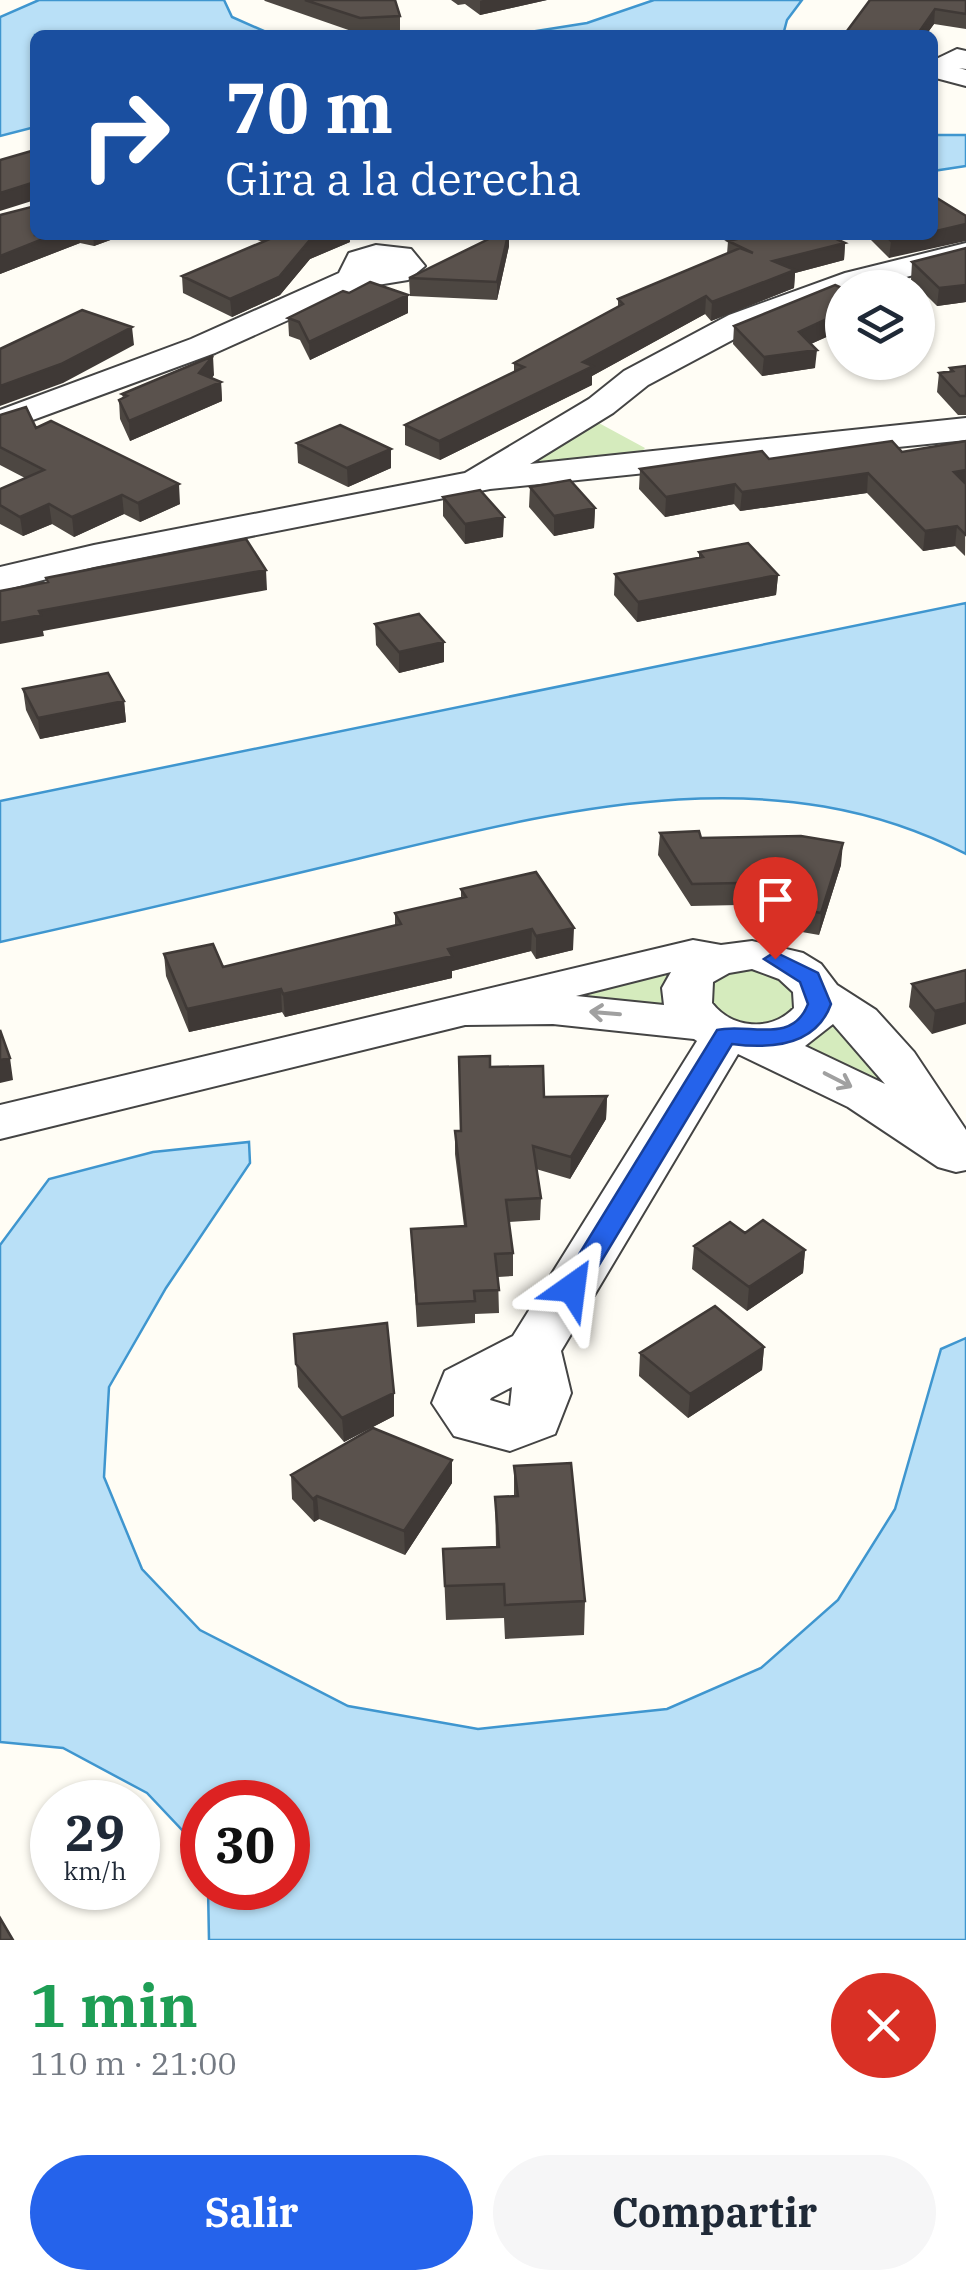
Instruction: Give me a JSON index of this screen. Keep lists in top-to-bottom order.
{
  "page": {
    "turn": ["70 m", "Gira a la derecha"],
    "speed": "29 km/h",
    "limit": "30",
    "heading": ["1 min", "110 m · 21:00"],
    "buttons": ["Salir", "Compartir"]
  }
}
